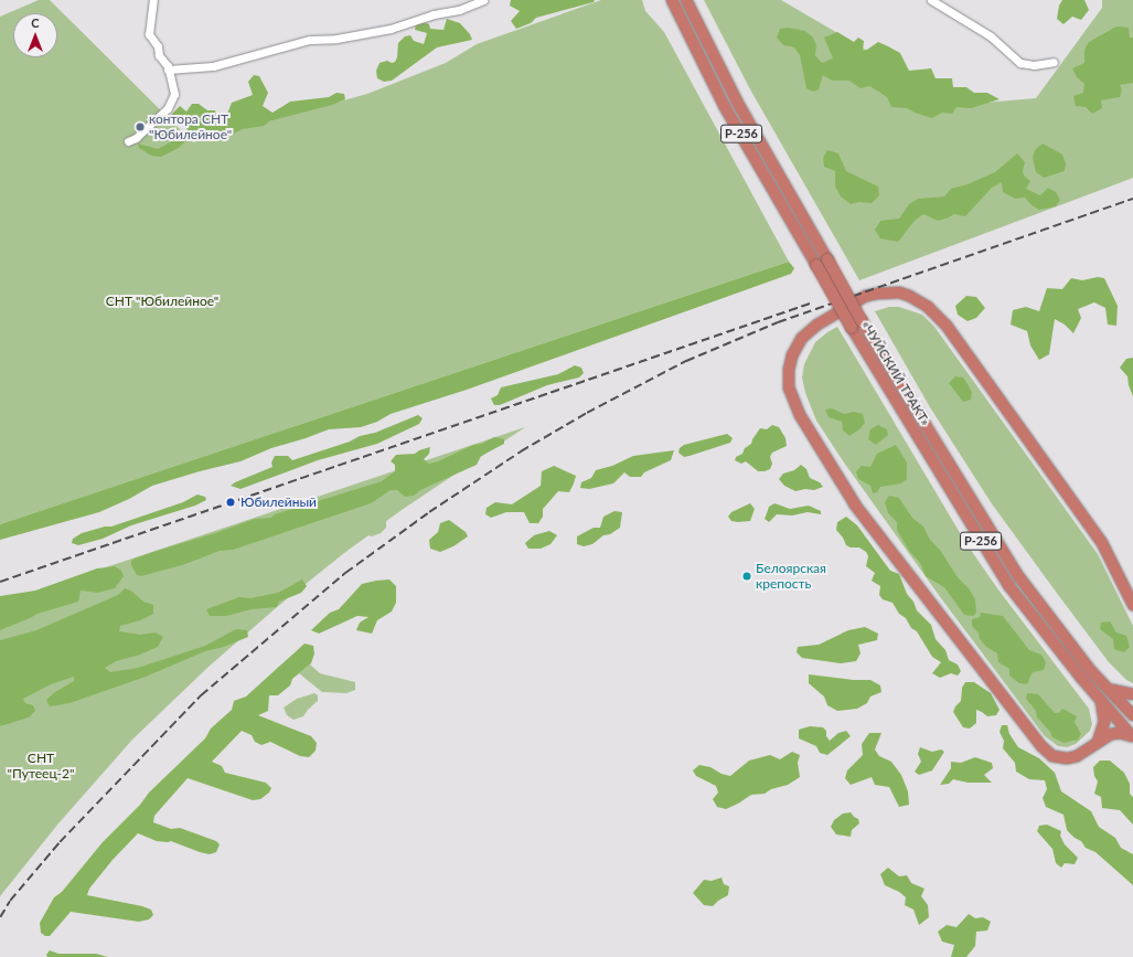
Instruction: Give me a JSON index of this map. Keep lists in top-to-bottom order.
{
  "streets": {
    "highway": ["Р-256", "«ЧУЙСКИЙ ТРАКТ»"]
  },
  "parks": ["СНТ \"Юбилейное\"", "СНТ \"Путеец-2\""],
  "places": ["контора СНТ \"Юбилейное\"", "Юбилейный", "Белоярская крепость"],
  "north": "top"
}
